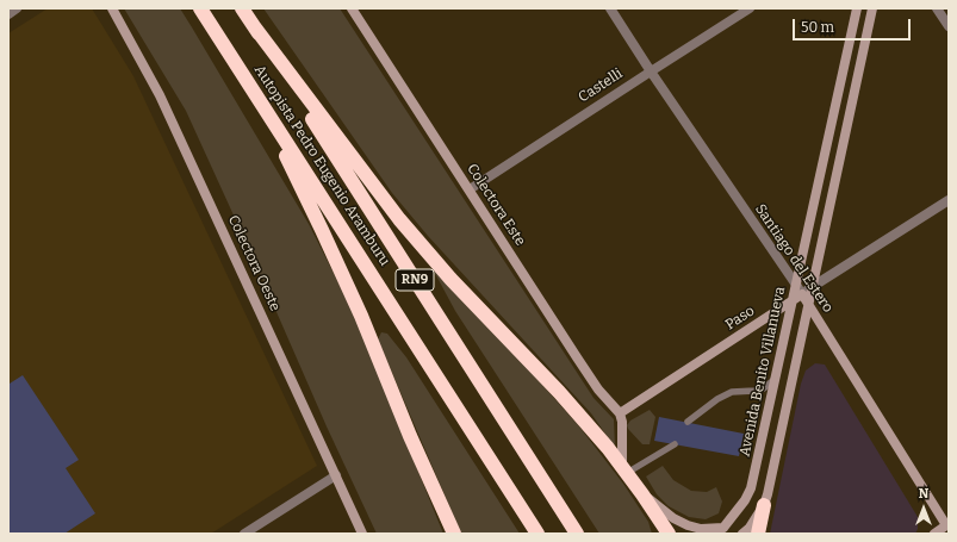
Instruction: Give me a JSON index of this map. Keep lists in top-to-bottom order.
{
  "streets": {
    "highway": ["Autopista Pedro Eugenio Aramburu", "RN9"],
    "street": [
      "Castelli",
      "Colectora Este",
      "Santiago del Estero",
      "Colectora Oeste",
      "Paso",
      "Avenida Benito Villanueva"
    ]
  },
  "crossings": [
    ["Castelli", "Colectora Este"],
    ["Castelli", "Santiago del Estero"],
    ["Colectora Este", "Paso"],
    ["Santiago del Estero", "Paso"],
    ["Santiago del Estero", "Avenida Benito Villanueva"],
    ["Paso", "Avenida Benito Villanueva"]
  ],
  "scale_bar": "50 m",
  "north": "top"
}
